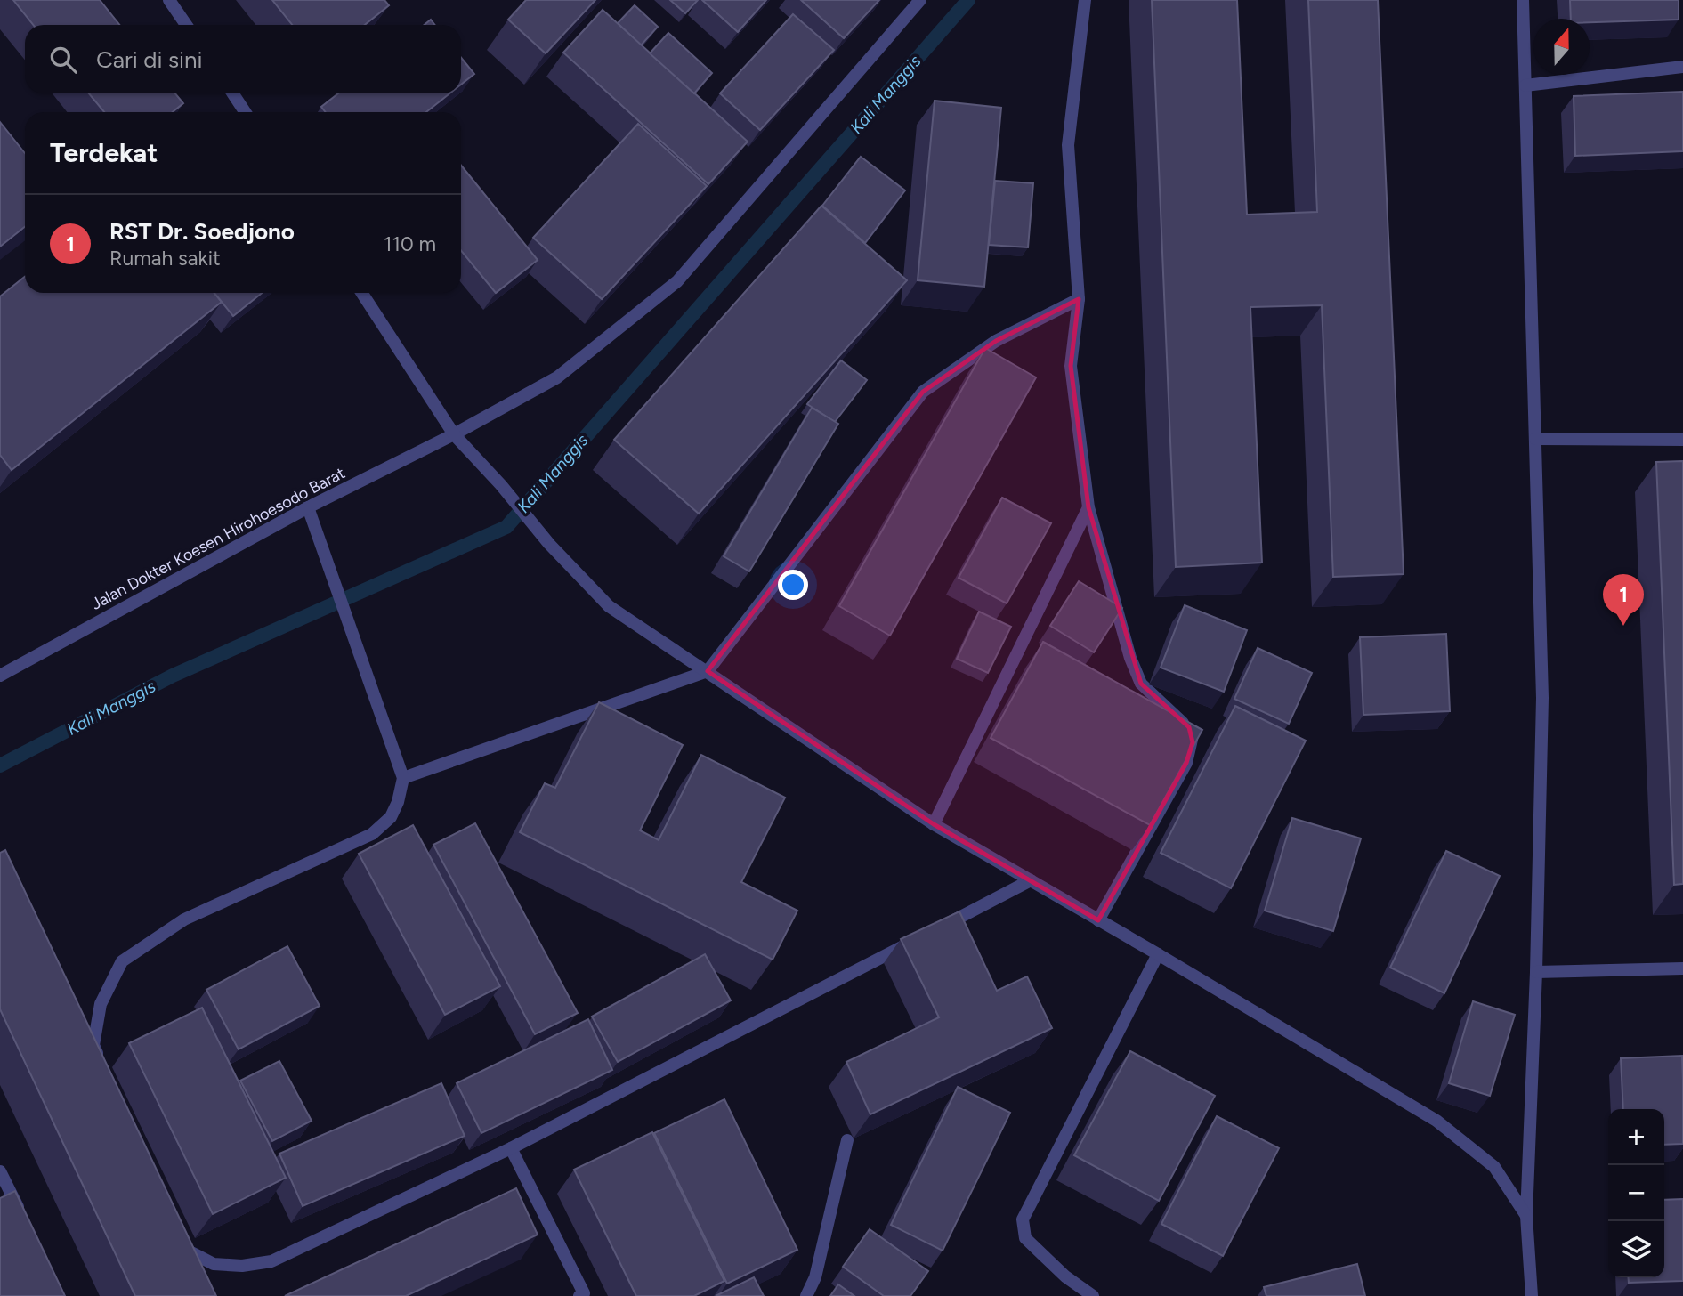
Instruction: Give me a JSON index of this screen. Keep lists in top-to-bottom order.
{
  "streets": {
    "street": ["Jalan Dokter Koesen Hirohoesodo Barat"]
  },
  "water": ["Kali Manggis"],
  "north": "top",
  "page": {
    "search": "Cari di sini",
    "heading": "Terdekat",
    "list": [
      {
        "mark": "1",
        "name": "RST Dr. Soedjono",
        "note": "Rumah sakit",
        "value": "110 m"
      }
    ],
    "pins": "1",
    "map_buttons": ["+", "−"]
  }
}
